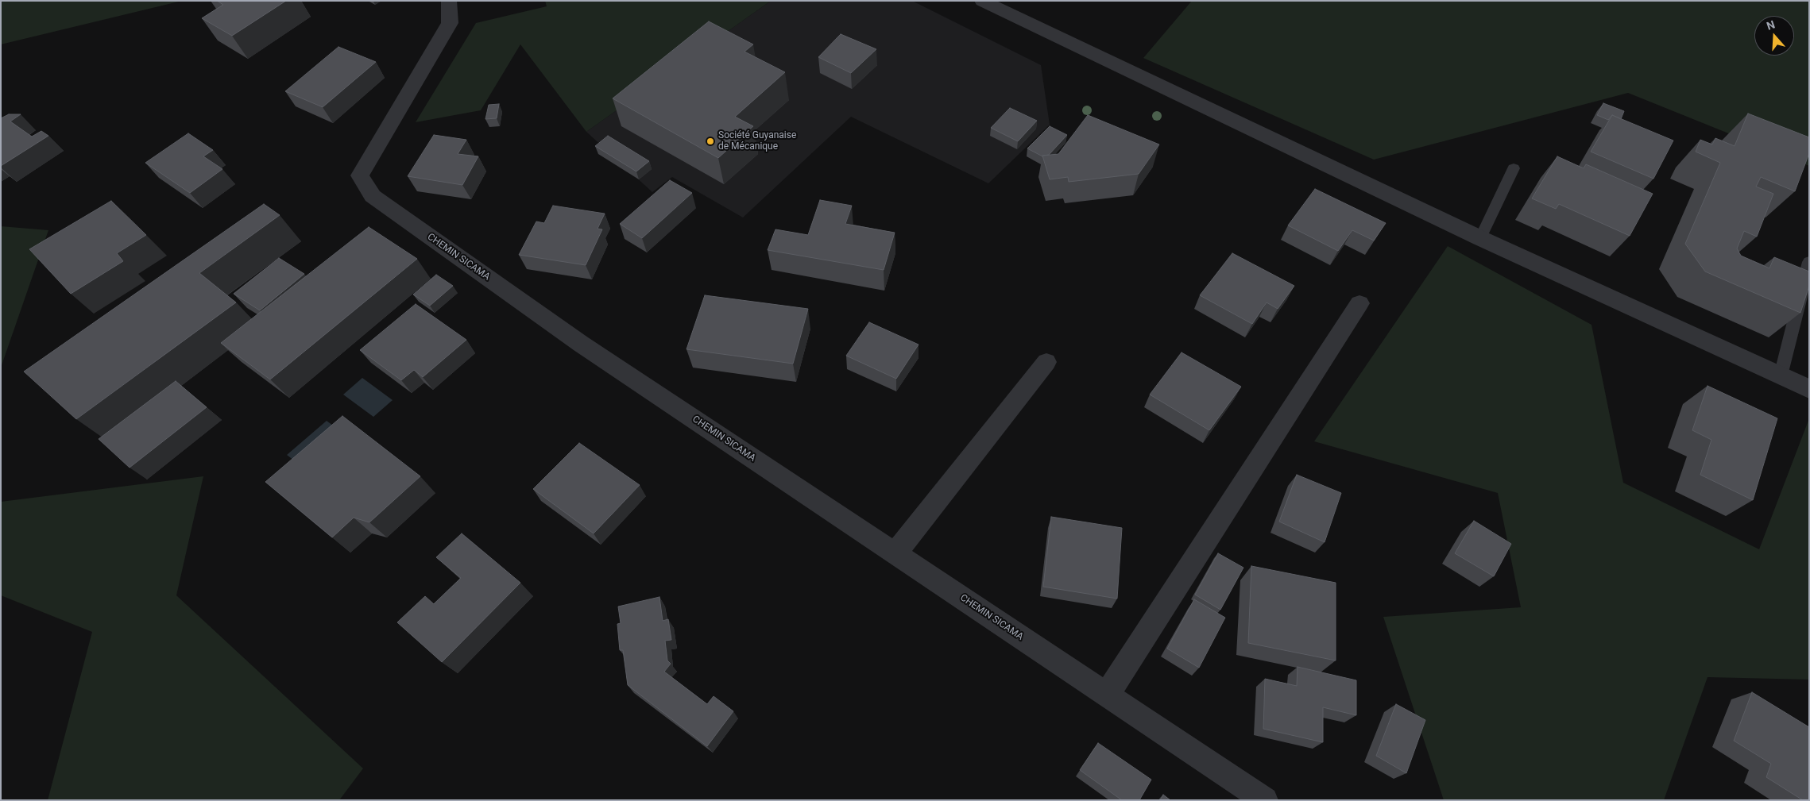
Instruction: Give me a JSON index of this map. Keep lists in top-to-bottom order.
{
  "streets": {
    "street": ["CHEMIN SICAMA"]
  },
  "places": ["Société Guyanaise de Mécanique"],
  "north": "top"
}
